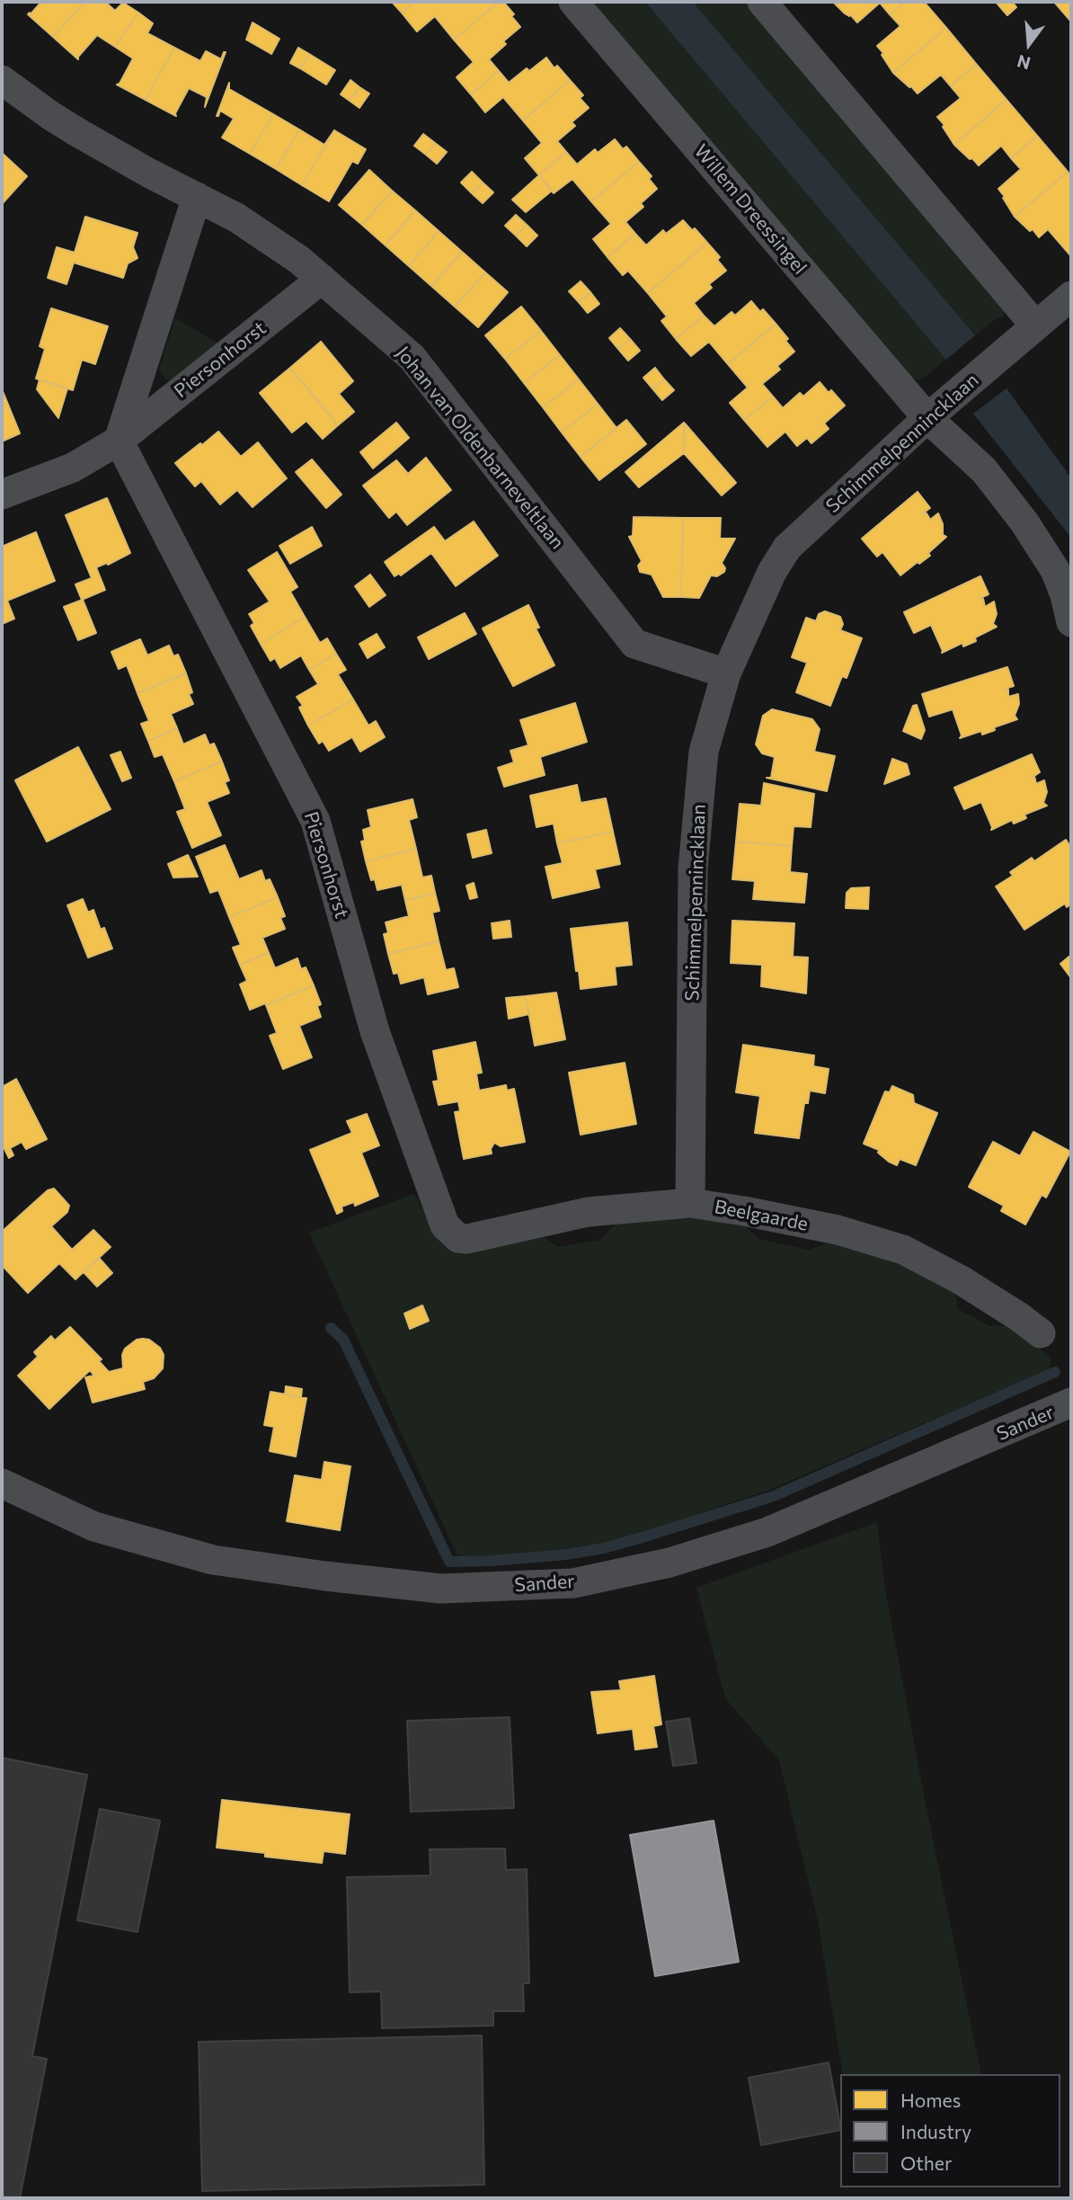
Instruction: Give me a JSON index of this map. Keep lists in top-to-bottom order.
{
  "streets": {
    "street": [
      "Willem Dreessingel",
      "Piersonhorst",
      "Schimmelpennincklaan",
      "Johan van Oldenbarneveltlaan",
      "Beelgaarde",
      "Sander"
    ]
  },
  "crossings": [
    ["Willem Dreessingel", "Schimmelpennincklaan"],
    ["Piersonhorst", "Johan van Oldenbarneveltlaan"],
    ["Piersonhorst", "Beelgaarde"],
    ["Schimmelpennincklaan", "Johan van Oldenbarneveltlaan"],
    ["Schimmelpennincklaan", "Beelgaarde"]
  ],
  "legend": ["Homes", "Industry", "Other"],
  "north": "bottom"
}
